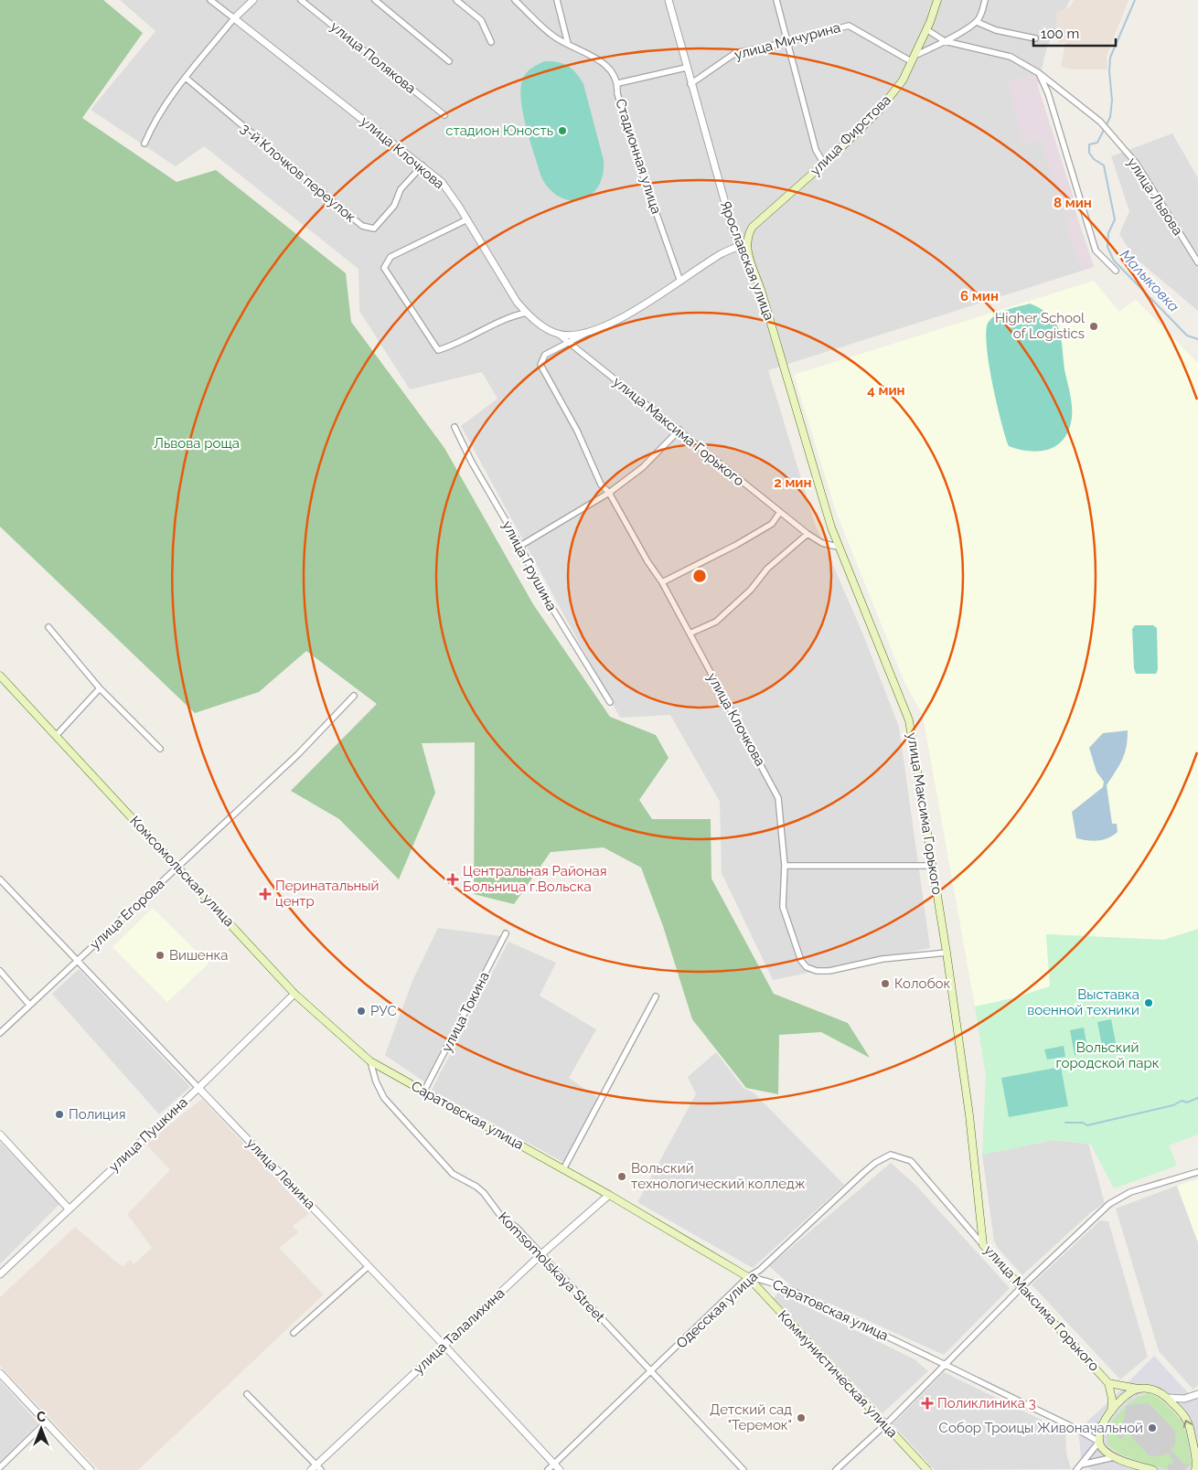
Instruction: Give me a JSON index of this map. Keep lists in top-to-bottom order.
{
  "streets": {
    "main road": [
      "улица Фирстова",
      "Ярославская улица",
      "улица Максима Горького",
      "Комсомольская улица",
      "Саратовская улица",
      "Коммунистическая улица"
    ],
    "street": [
      "улица Мичурина",
      "улица Полякова",
      "улица Клочкова",
      "Стадионная улица",
      "3-й Клочков переулок",
      "улица Львова",
      "улица Грушина",
      "улица Егорова",
      "улица Токина",
      "улица Пушкина",
      "улица Ленина",
      "Komsomolskaya Street",
      "Одесская улица",
      "улица Талалихина"
    ]
  },
  "crossings": [
    ["улица Мичурина", "улица Фирстова"],
    ["улица Мичурина", "Ярославская улица"],
    ["улица Фирстова", "улица Львова"],
    ["улица Фирстова", "Ярославская улица"],
    ["улица Клочкова", "3-й Клочков переулок"],
    ["улица Клочкова", "улица Максима Горького"],
    ["Ярославская улица", "улица Максима Горького"],
    ["улица Максима Горького", "Одесская улица"],
    ["Комсомольская улица", "улица Егорова"],
    ["Комсомольская улица", "Саратовская улица"],
    ["Комсомольская улица", "улица Пушкина"],
    ["Комсомольская улица", "Komsomolskaya Street"],
    ["улица Егорова", "улица Ленина"],
    ["улица Токина", "Саратовская улица"],
    ["Саратовская улица", "Komsomolskaya Street"],
    ["Саратовская улица", "Одесская улица"],
    ["Саратовская улица", "улица Талалихина"],
    ["Саратовская улица", "Коммунистическая улица"],
    ["улица Пушкина", "улица Ленина"],
    ["улица Ленина", "Одесская улица"],
    ["улица Ленина", "улица Талалихина"],
    ["Komsomolskaya Street", "Одесская улица"],
    ["Komsomolskaya Street", "улица Талалихина"],
    ["Одесская улица", "Коммунистическая улица"]
  ],
  "water": ["Малыковка"],
  "parks": ["Львова роща", "Вольский городской парк"],
  "places": {
    "other": [
      "стадион Юность",
      "Higher School of Logistics",
      "Вишенка",
      "Колобок",
      "Выставка военной техники",
      "РУС",
      "Полиция",
      "Вольский технологический колледж",
      "Детский сад \"Теремок\"",
      "Собор Троицы Живоначальной"
    ],
    "health": ["Центральная Районая Больница г.Вольска", "Перинатальный центр", "Поликлиника 3"]
  },
  "scale_bar": "100 m",
  "north": "top",
  "rings": [
    "8 мин",
    "6 мин",
    "4 мин",
    "2 мин"
  ]
}
